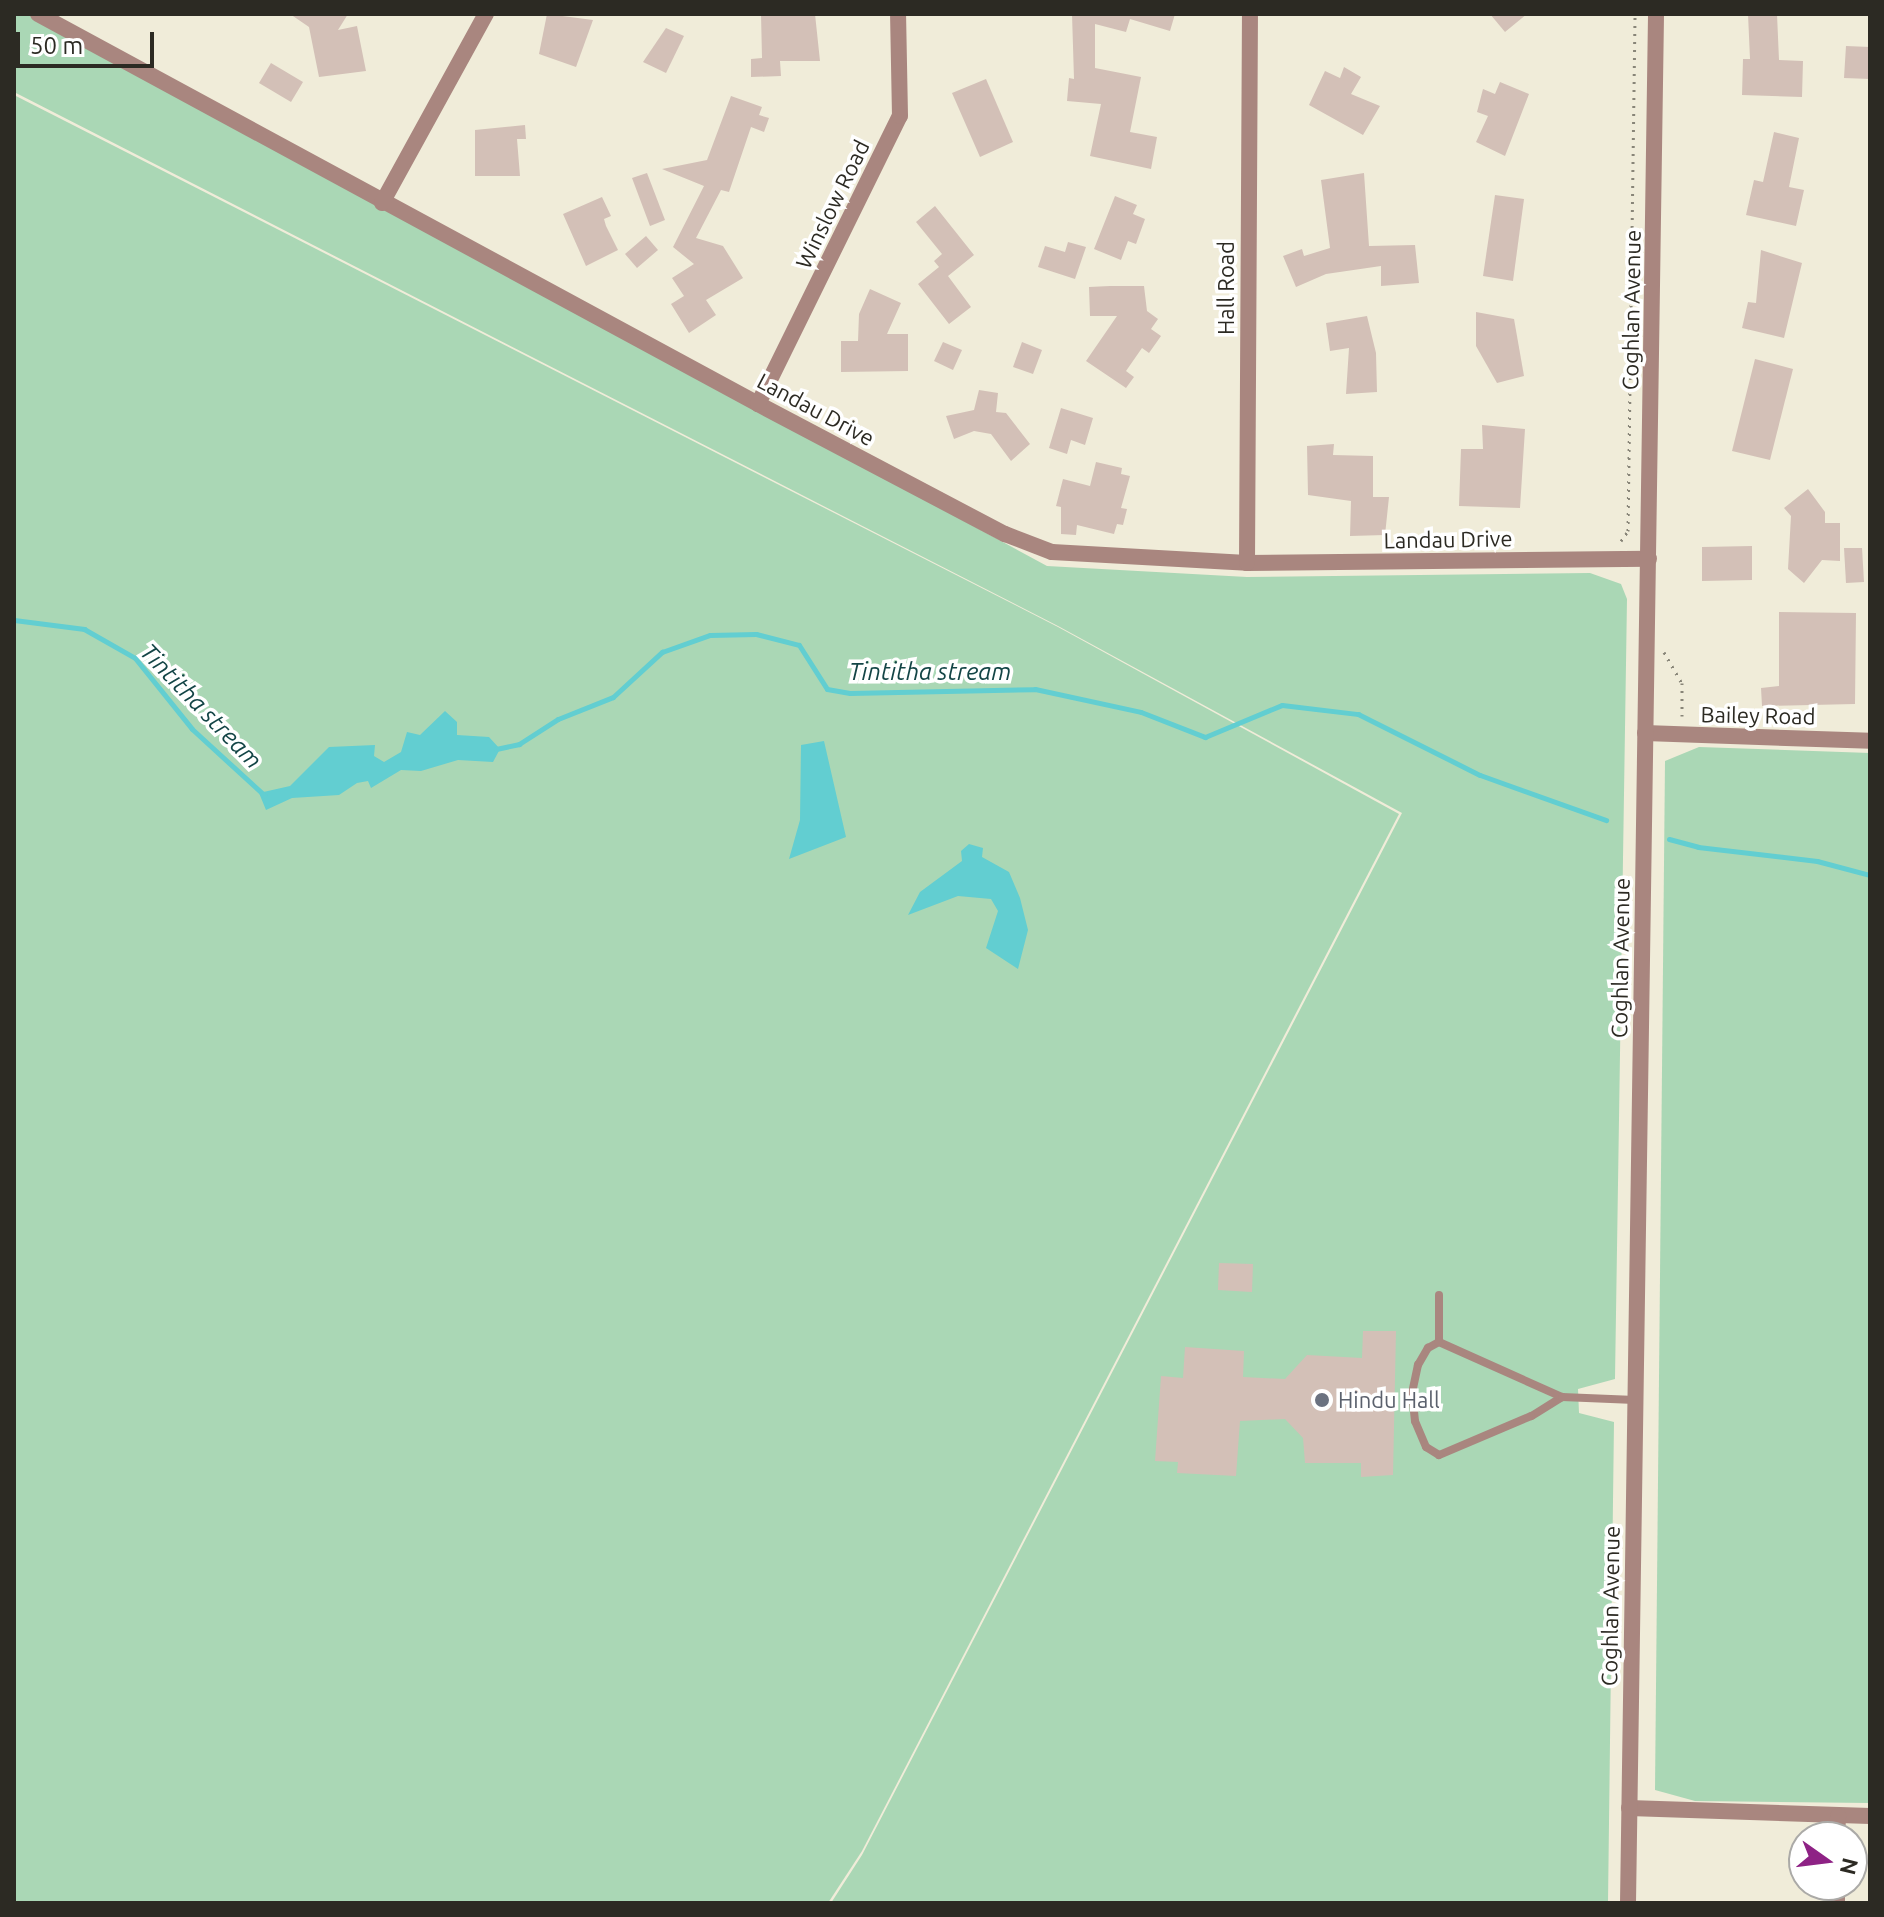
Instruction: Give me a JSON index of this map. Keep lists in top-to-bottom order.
{
  "streets": {
    "street": [
      "Winslow Road",
      "Hall Road",
      "Coghlan Avenue",
      "Landau Drive",
      "Bailey Road"
    ]
  },
  "crossings": [
    ["Winslow Road", "Landau Drive"],
    ["Hall Road", "Landau Drive"],
    ["Coghlan Avenue", "Landau Drive"],
    ["Coghlan Avenue", "Bailey Road"]
  ],
  "water": ["Tintitha stream"],
  "places": ["Hindu Hall"],
  "scale_bar": "50 m",
  "north": "right"
}
